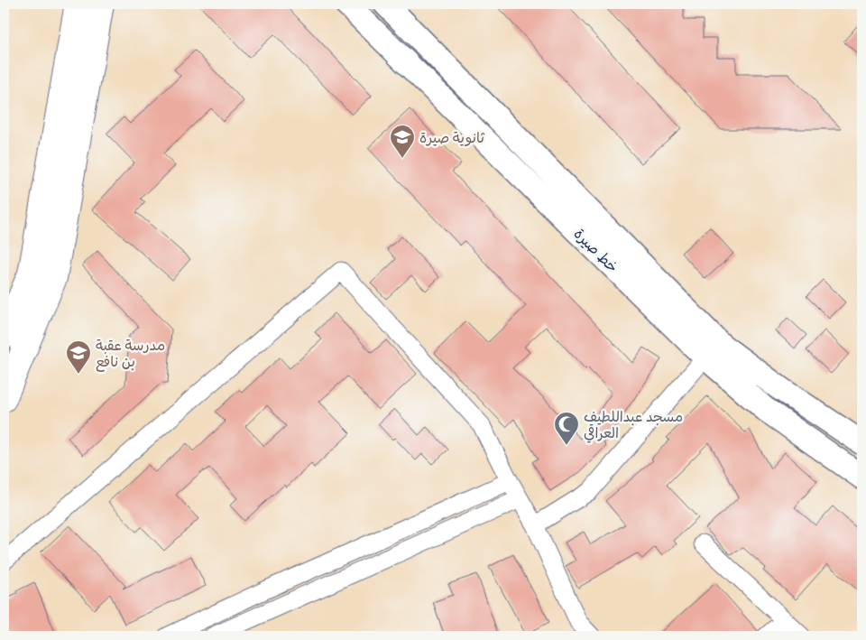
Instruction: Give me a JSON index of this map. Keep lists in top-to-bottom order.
{
  "streets": {
    "street": ["خط صيرة"]
  },
  "places": {
    "school or university": ["ثانوية صيرة", "مدرسة عقبة بن نافع"],
    "mosque": ["مسجد عبداللطيف العراقي"]
  }
}
